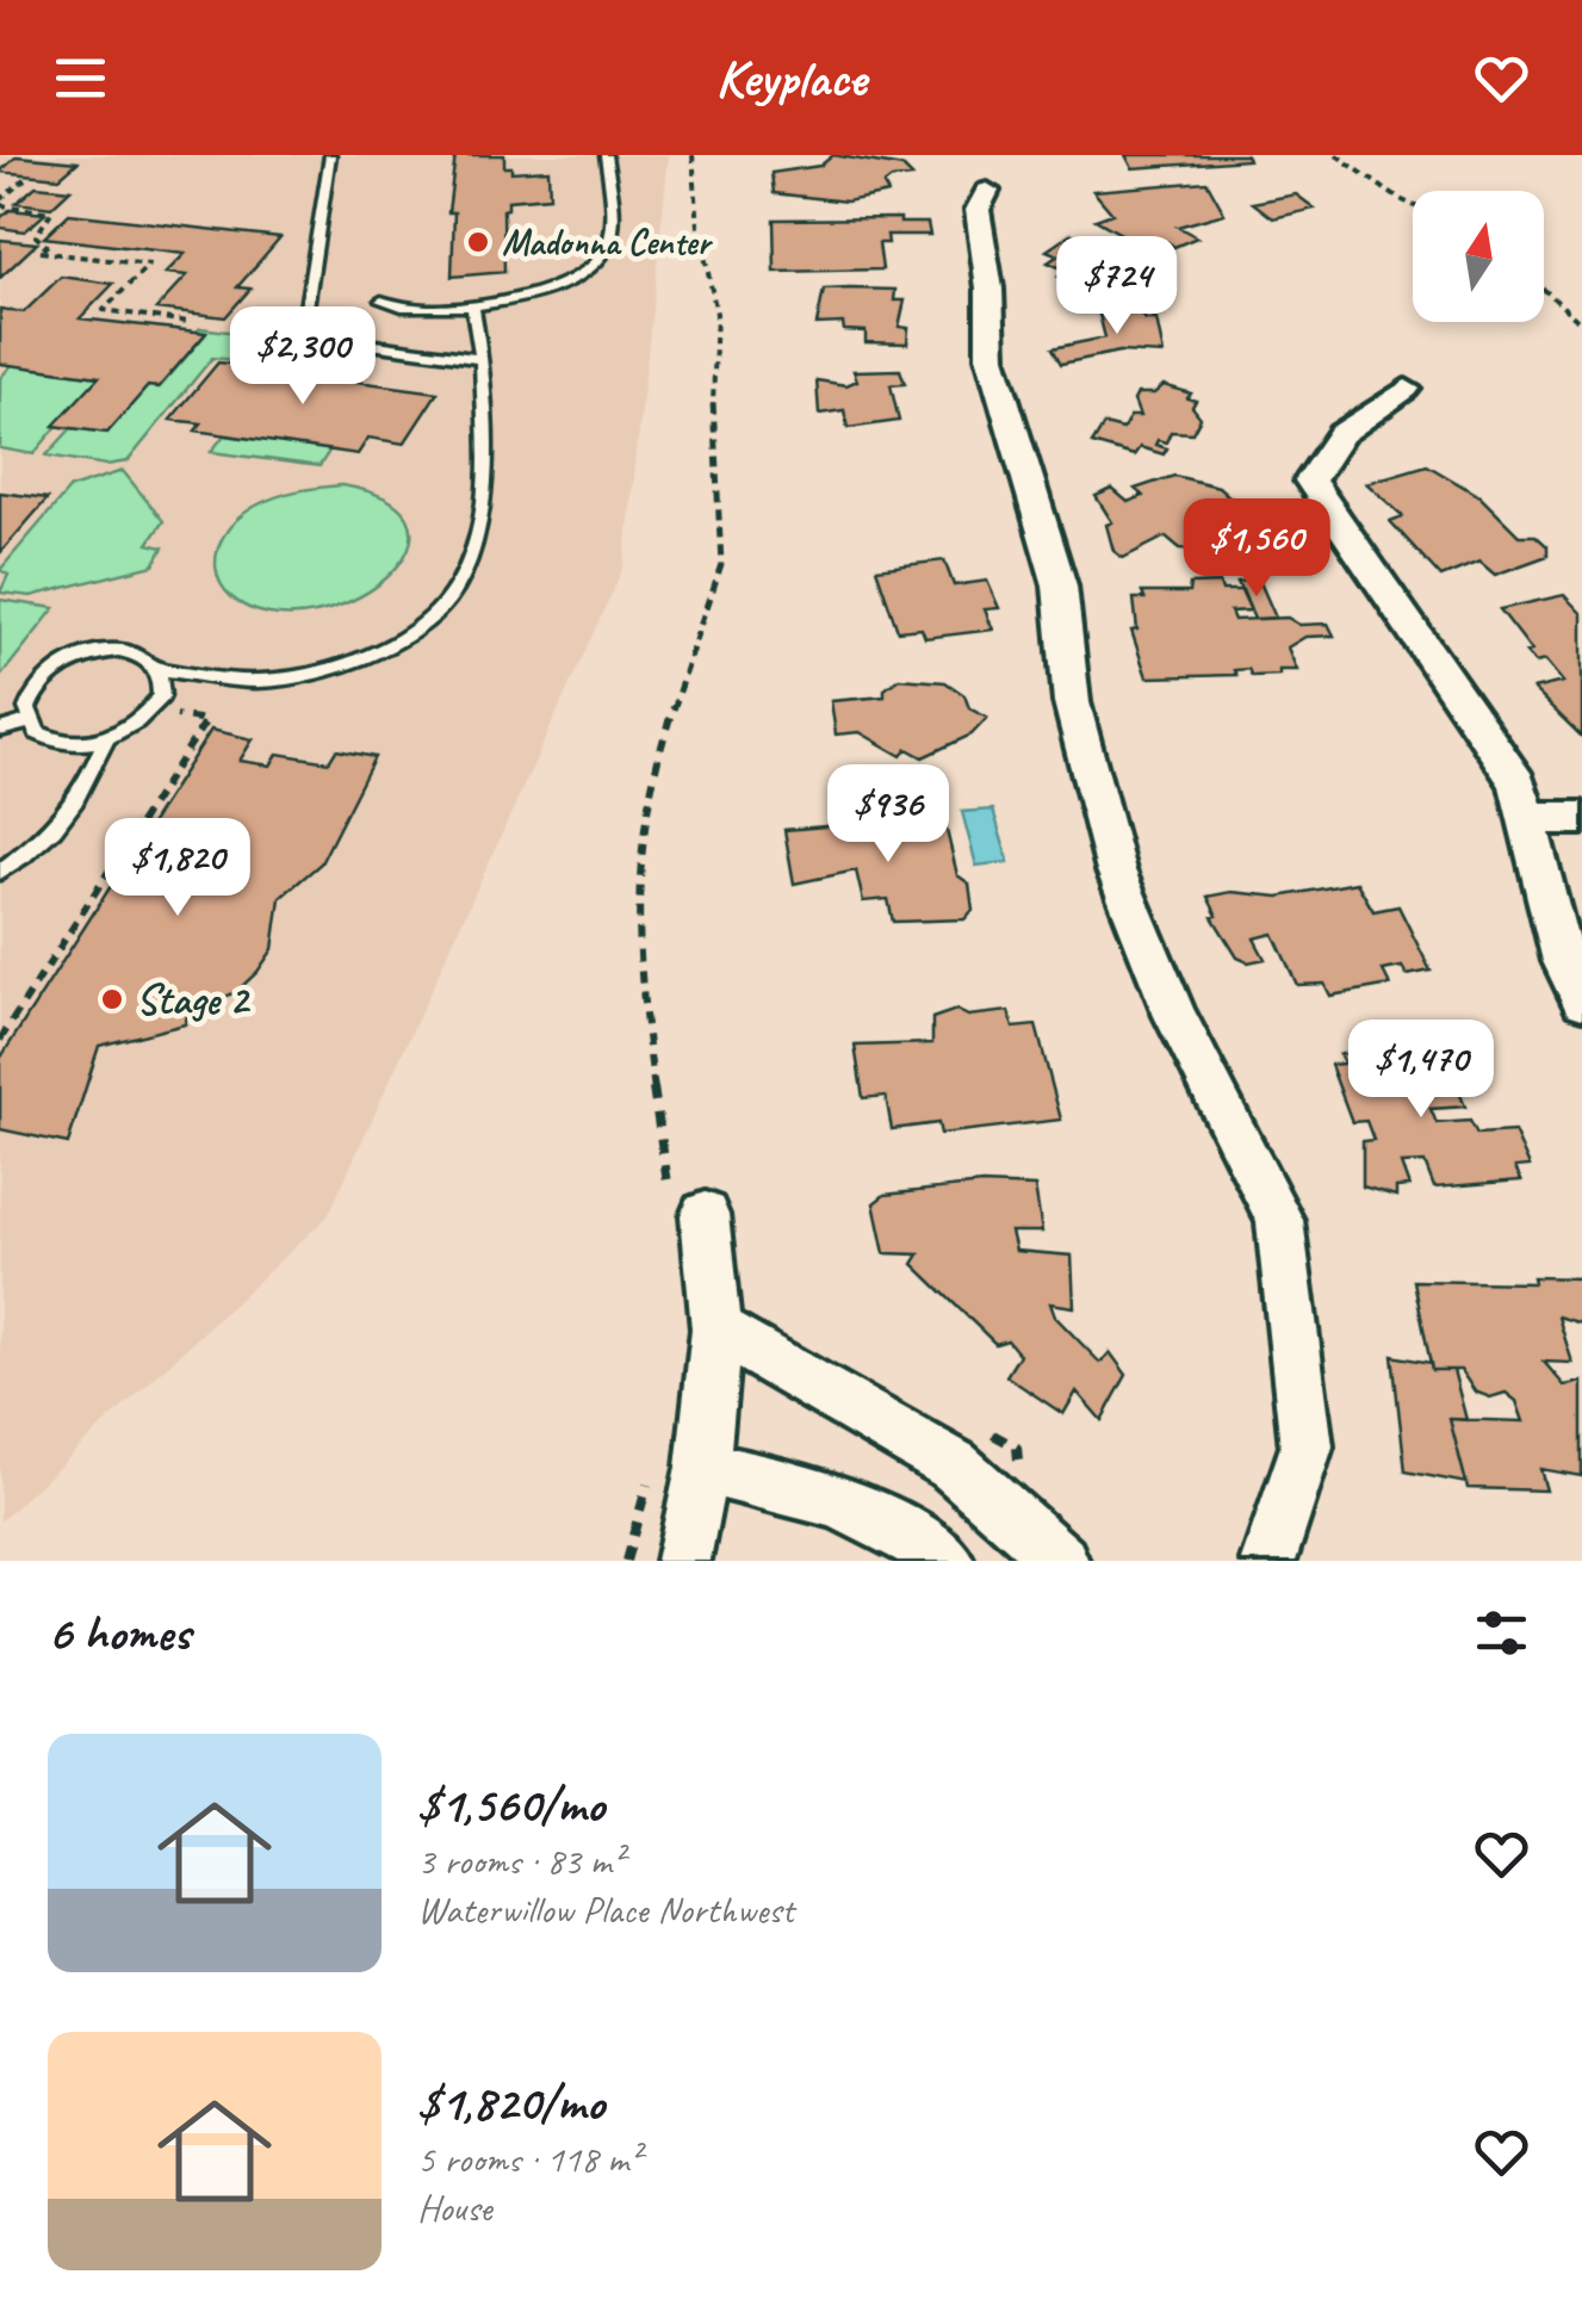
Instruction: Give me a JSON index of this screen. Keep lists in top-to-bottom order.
{
  "places": ["Madonna Center", "Stage 2"],
  "north": "top",
  "page": {
    "header": "Keyplace",
    "price": [
      "$724",
      "$2,300",
      "$1,560",
      "$936",
      "$1,820",
      "$1,470"
    ],
    "heading": "6 homes",
    "list": [
      {
        "name": "$1,560/mo",
        "note": "3 rooms · 83 m² · Waterwillow Place Northwest"
      },
      {
        "name": "$1,820/mo",
        "note": "5 rooms · 118 m² · House"
      }
    ]
  }
}
